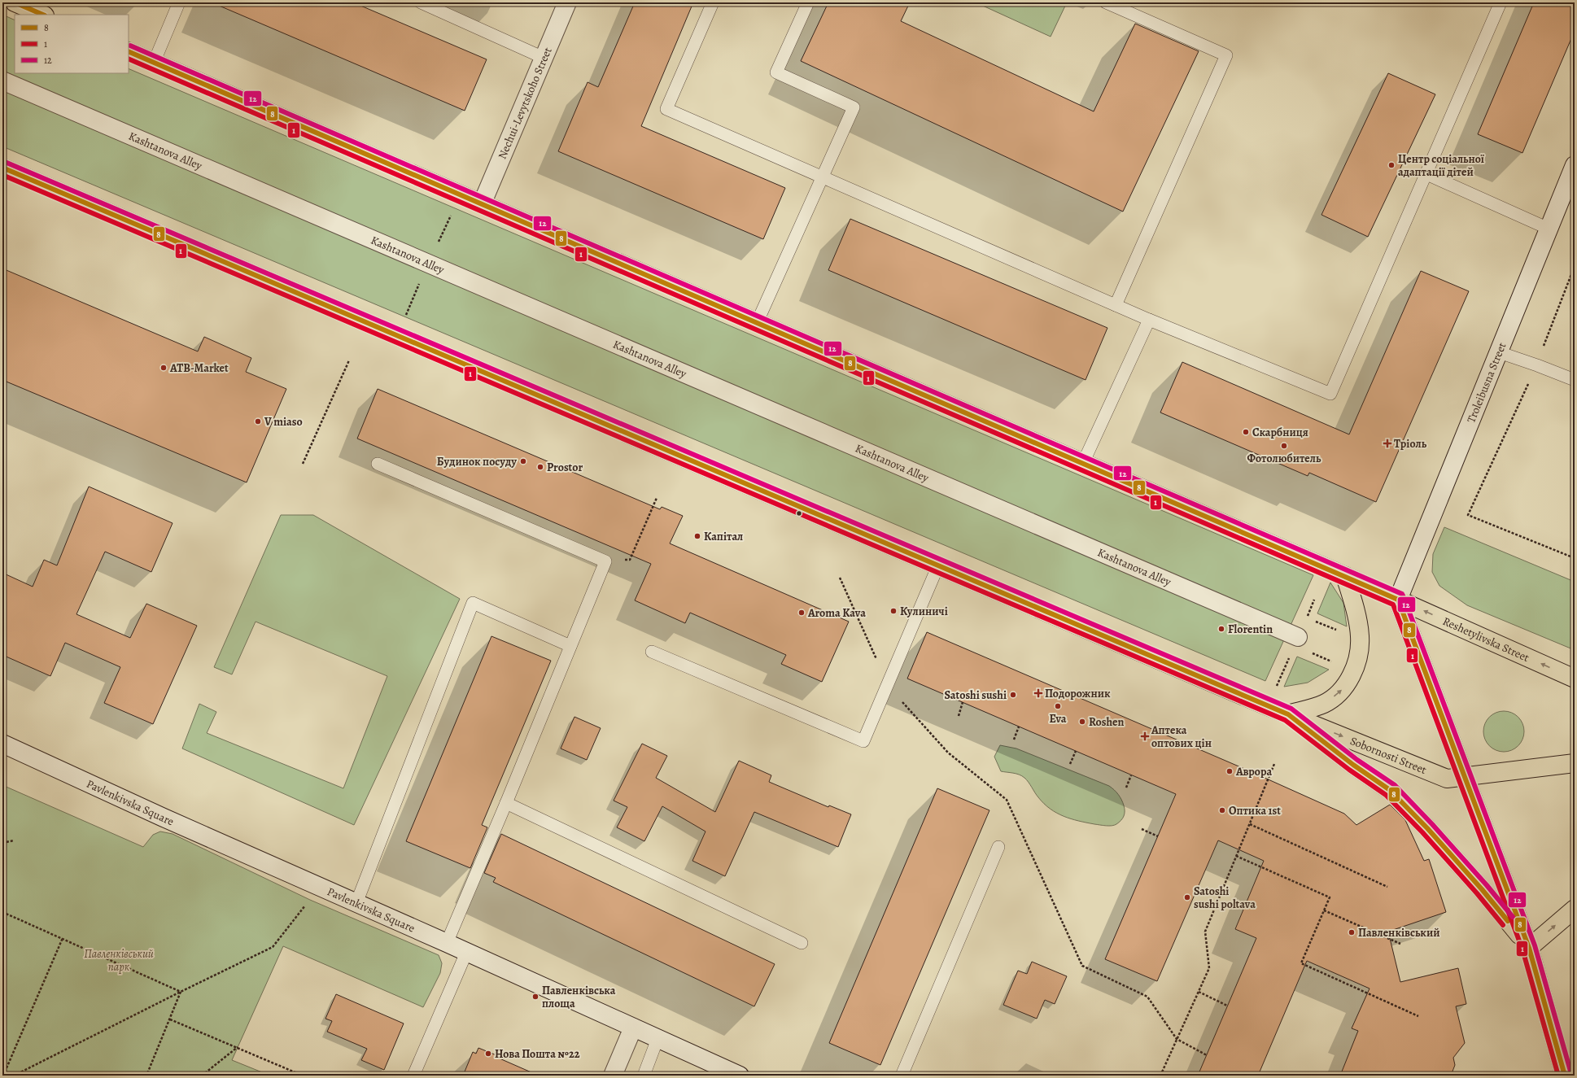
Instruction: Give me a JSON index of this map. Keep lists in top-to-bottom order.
{
  "streets": {
    "main road": ["Reshetylivska Street", "Sobornosti Street"],
    "street": [
      "Nechui-Levytskoho Street",
      "Kashtanova Alley",
      "Troleibusna Street",
      "Pavlenkivska Square"
    ]
  },
  "crossings": [
    ["Troleibusna Street", "Reshetylivska Street"]
  ],
  "one_way": ["Reshetylivska Street"],
  "parks": ["Павленківський парк"],
  "places": {
    "other": [
      "Центр соціальної адаптації дітей",
      "ATB-Market",
      "V miaso",
      "Скарбниця",
      "Фотолюбитель",
      "Будинок посуду",
      "Prostor",
      "Капітал",
      "Кулиничі",
      "Aroma Kava",
      "Florentin",
      "Satoshi sushi",
      "Eva",
      "Roshen",
      "Аврора",
      "Оптика 1st",
      "Satoshi sushi poltava",
      "Павленківський",
      "Павленківська площа",
      "Нова Пошта №22"
    ],
    "health": ["Тріоль", "Подорожник", "Аптека оптових цін"]
  },
  "lines": ["transit line 8", "transit line 12", "transit line 1"],
  "legend": ["8", "1", "12"]
}
